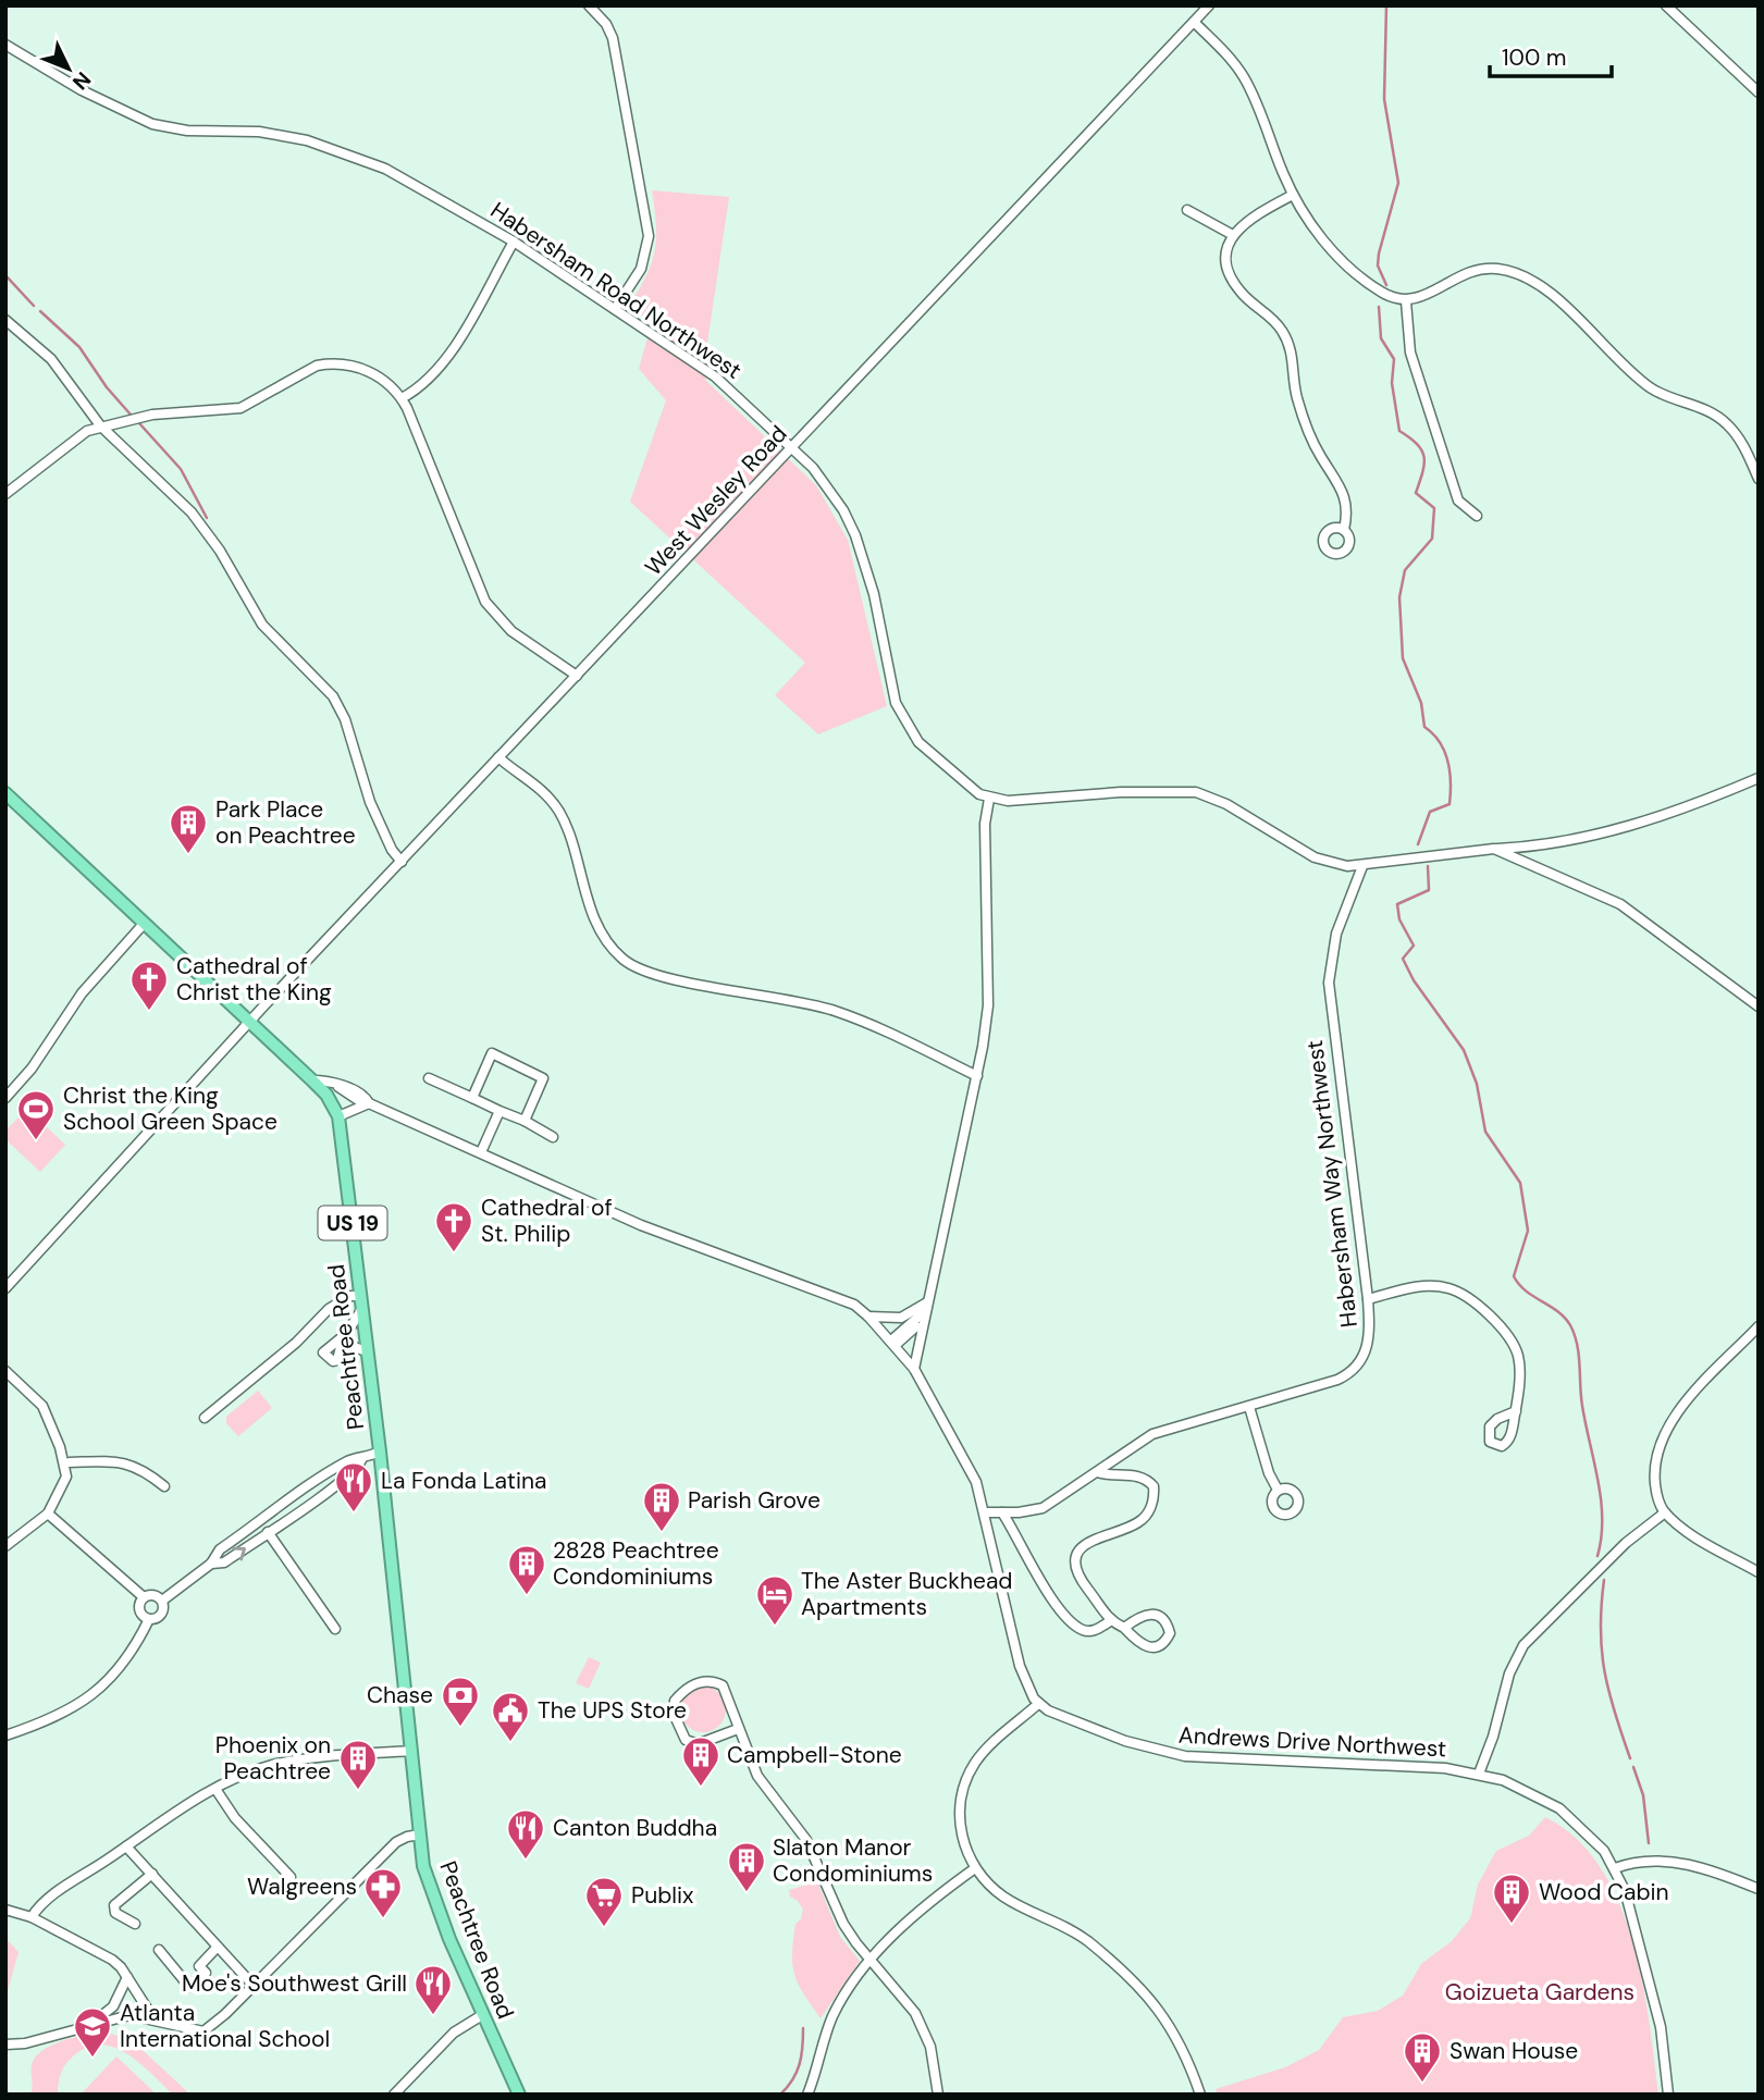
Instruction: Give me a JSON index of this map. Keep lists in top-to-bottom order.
{
  "streets": {
    "highway": ["US 19", "Peachtree Road"],
    "street": [
      "Habersham Road Northwest",
      "West Wesley Road",
      "Habersham Way Northwest",
      "Andrews Drive Northwest"
    ]
  },
  "crossings": [
    ["Habersham Road Northwest", "West Wesley Road"],
    ["West Wesley Road", "US 19"],
    ["West Wesley Road", "Peachtree Road"],
    ["US 19", "Peachtree Road"]
  ],
  "parks": ["Goizueta Gardens"],
  "places": {
    "building": [
      "Park Place on Peachtree",
      "Parish Grove",
      "2828 Peachtree Condominiums",
      "Campbell-Stone",
      "Phoenix on Peachtree",
      "Slaton Manor Condominiums",
      "Wood Cabin",
      "Swan House"
    ],
    "church": ["Cathedral of Christ the King", "Cathedral of St. Philip"],
    "sports": ["Christ the King School Green Space"],
    "restaurant": ["La Fonda Latina", "Canton Buddha", "Moe's Southwest Grill"],
    "hotel": ["The Aster Buckhead Apartments"],
    "bank": ["Chase"],
    "public building": ["The UPS Store"],
    "pharmacy": ["Walgreens"],
    "supermarket": ["Publix"],
    "school or university": ["Atlanta International School"]
  },
  "scale_bar": "100 m",
  "north": "bottom right"
}
